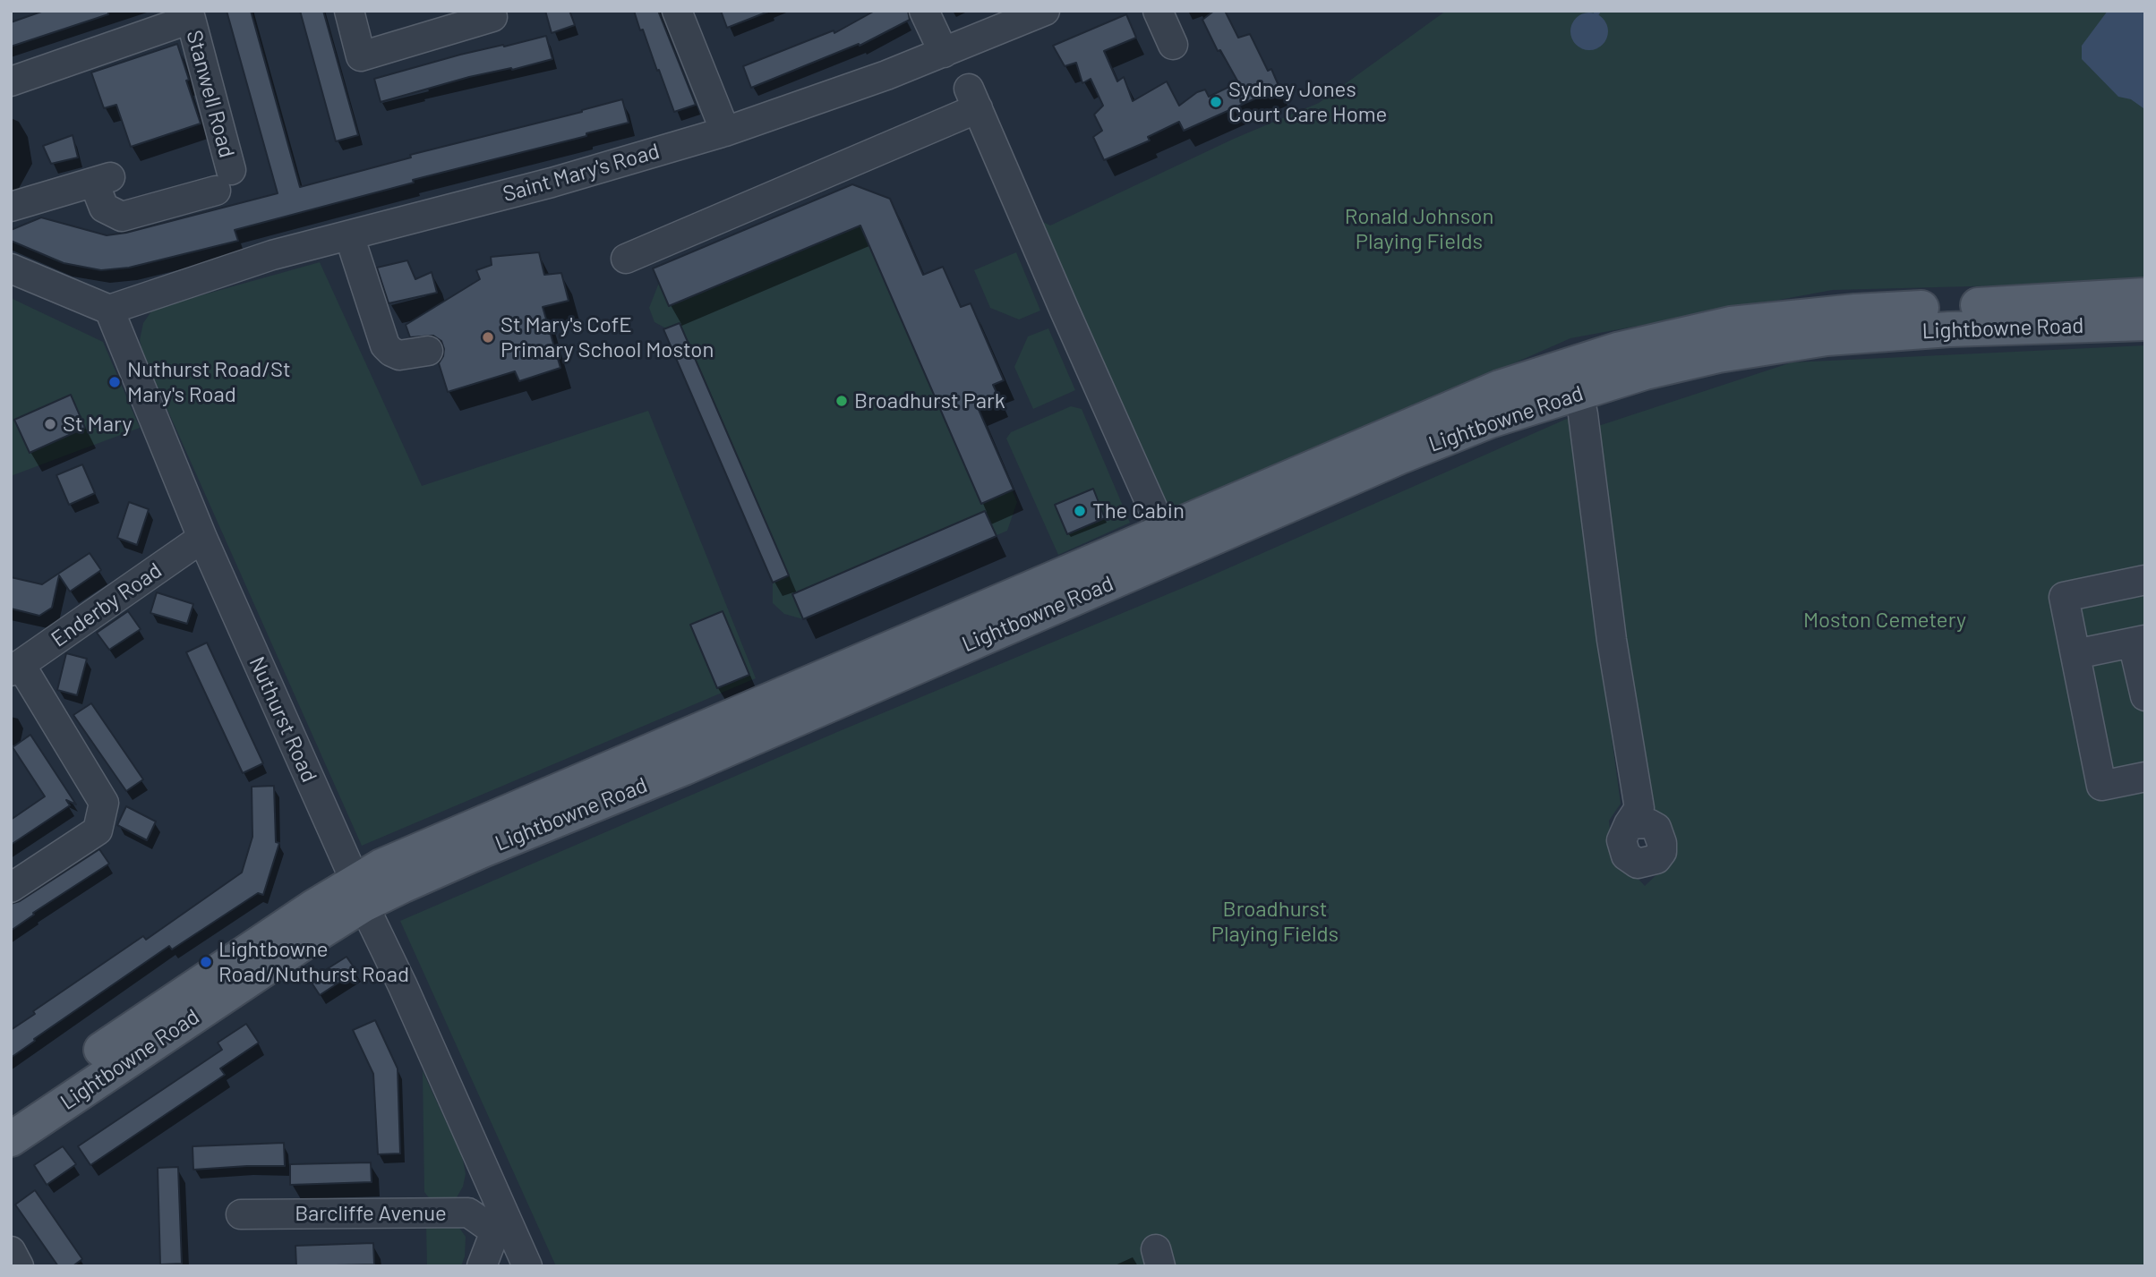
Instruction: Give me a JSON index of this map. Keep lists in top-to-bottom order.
{
  "streets": {
    "main road": ["Lightbowne Road"],
    "street": [
      "Stanwell Road",
      "Saint Mary's Road",
      "Enderby Road",
      "Nuthurst Road",
      "Barcliffe Avenue"
    ]
  },
  "crossings": [
    ["Saint Mary's Road", "Nuthurst Road"],
    ["Lightbowne Road", "Nuthurst Road"],
    ["Enderby Road", "Nuthurst Road"],
    ["Nuthurst Road", "Barcliffe Avenue"]
  ],
  "parks": ["Ronald Johnson Playing Fields", "Moston Cemetery", "Broadhurst Playing Fields"],
  "places": [
    "Sydney Jones Court Care Home",
    "St Mary's CofE Primary School Moston",
    "Nuthurst Road/St Mary's Road",
    "Broadhurst Park",
    "St Mary",
    "The Cabin",
    "Lightbowne Road/Nuthurst Road"
  ]
}
